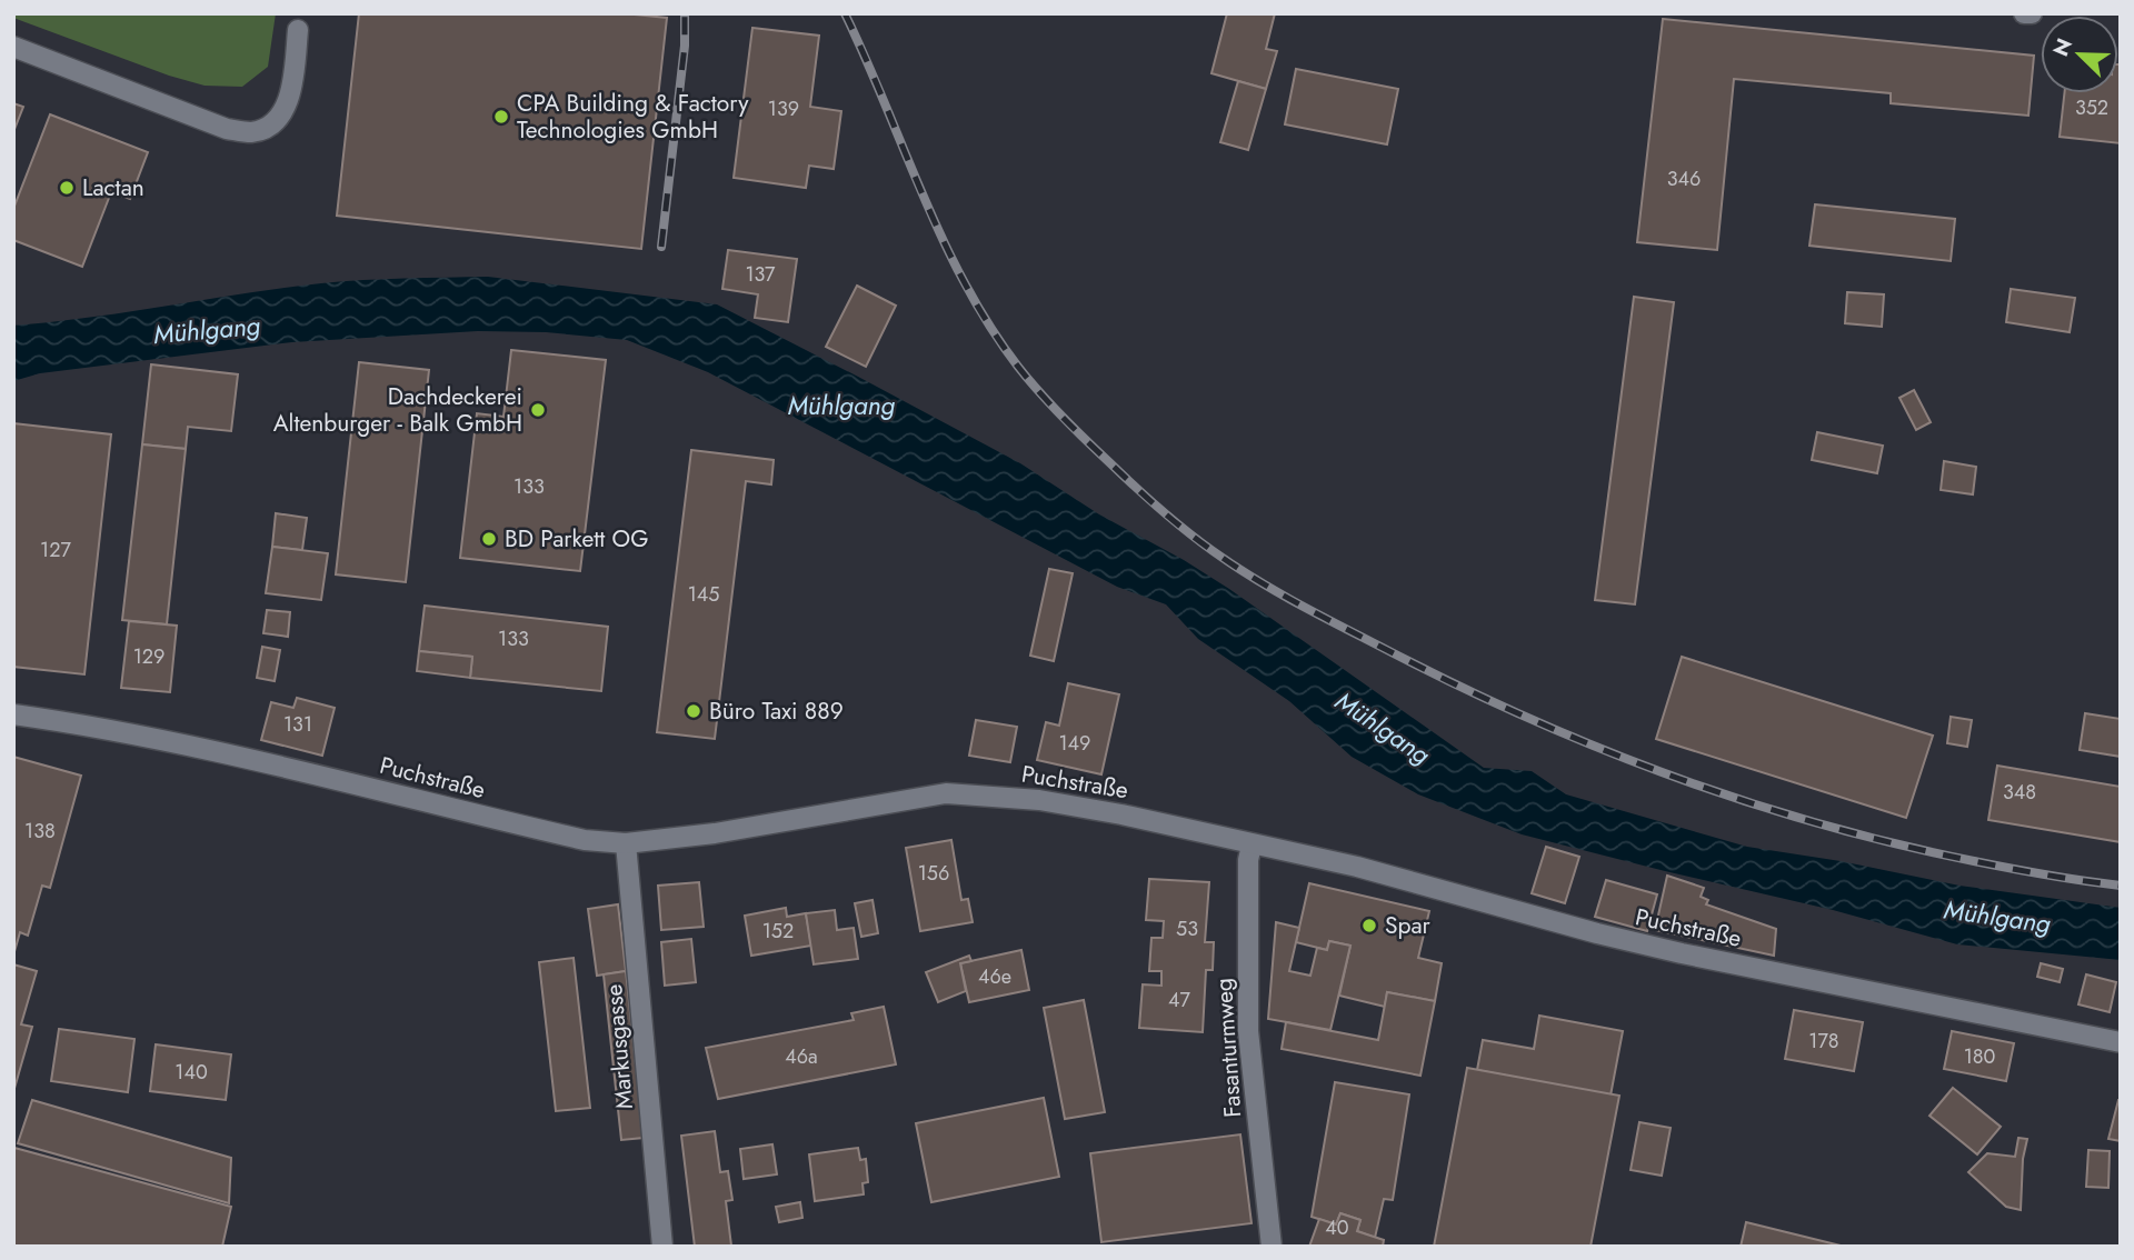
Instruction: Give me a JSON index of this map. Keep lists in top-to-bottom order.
{
  "streets": {
    "main road": ["Puchstraße", "Markusgasse", "Fasanturmweg"]
  },
  "crossings": [
    ["Puchstraße", "Markusgasse"],
    ["Puchstraße", "Fasanturmweg"]
  ],
  "water": ["Mühlgang"],
  "places": [
    "CPA Building & Factory Technologies GmbH",
    "Lactan",
    "Dachdeckerei Altenburger - Balk GmbH",
    "BD Parkett OG",
    "Büro Taxi 889",
    "Spar"
  ],
  "house_numbers": [
    "352",
    "139",
    "346",
    "137",
    "133",
    "127",
    "145",
    "133",
    "129",
    "131",
    "149",
    "348",
    "138",
    "156",
    "53",
    "152",
    "46e",
    "47",
    "178",
    "46a",
    "180",
    "140",
    "40"
  ],
  "north": "top left"
}
